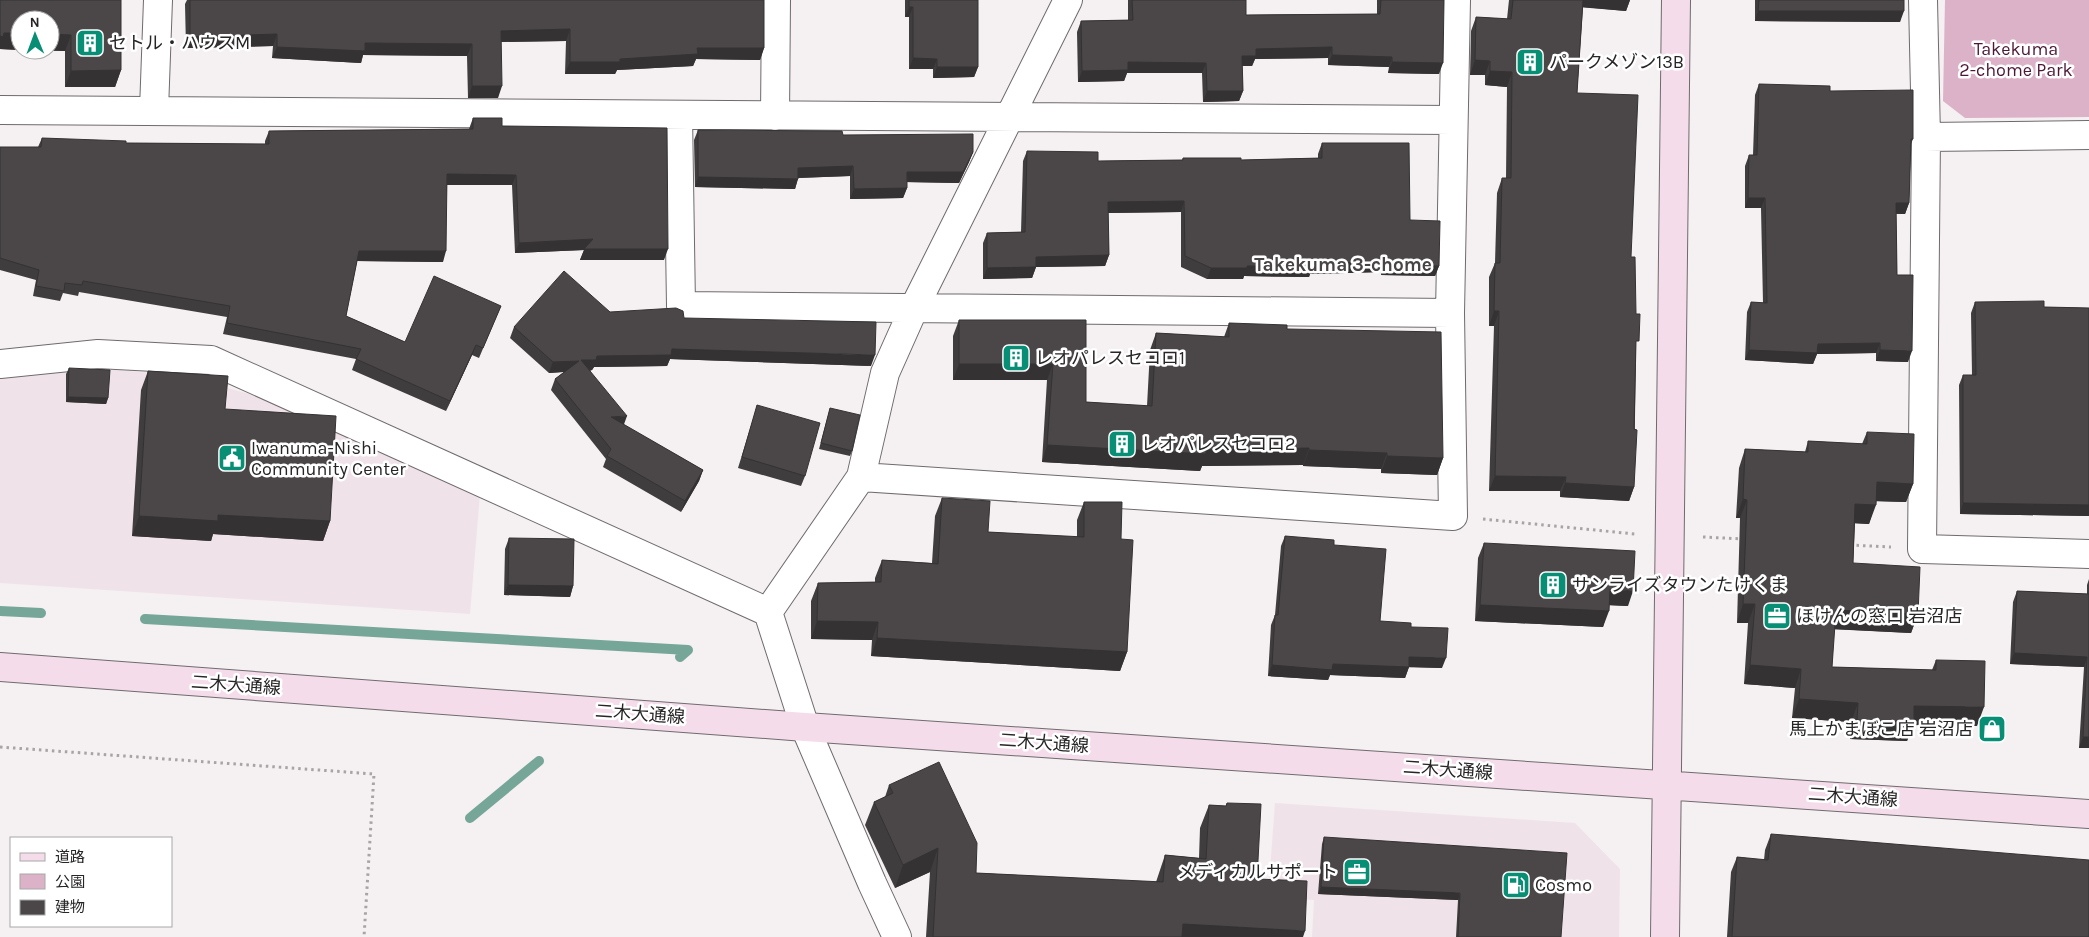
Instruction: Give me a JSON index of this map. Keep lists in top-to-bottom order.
{
  "streets": {
    "street": ["二木大通線"]
  },
  "districts": ["Takekuma 3-chome"],
  "parks": ["Takekuma 2-chome Park"],
  "places": {
    "building": [
      "セトル・ハウスM",
      "パークメゾン13B",
      "レオパレスセコロ1",
      "レオパレスセコロ2",
      "サンライズタウンたけくま"
    ],
    "public building": ["Iwanuma-Nishi Community Center"],
    "office": ["ほけんの窓口 岩沼店", "メディカルサポート"],
    "shop": ["馬上かまぼこ店 岩沼店"],
    "fuel station": ["Cosmo"]
  },
  "legend": ["道路", "公園", "建物"],
  "north": "top"
}
